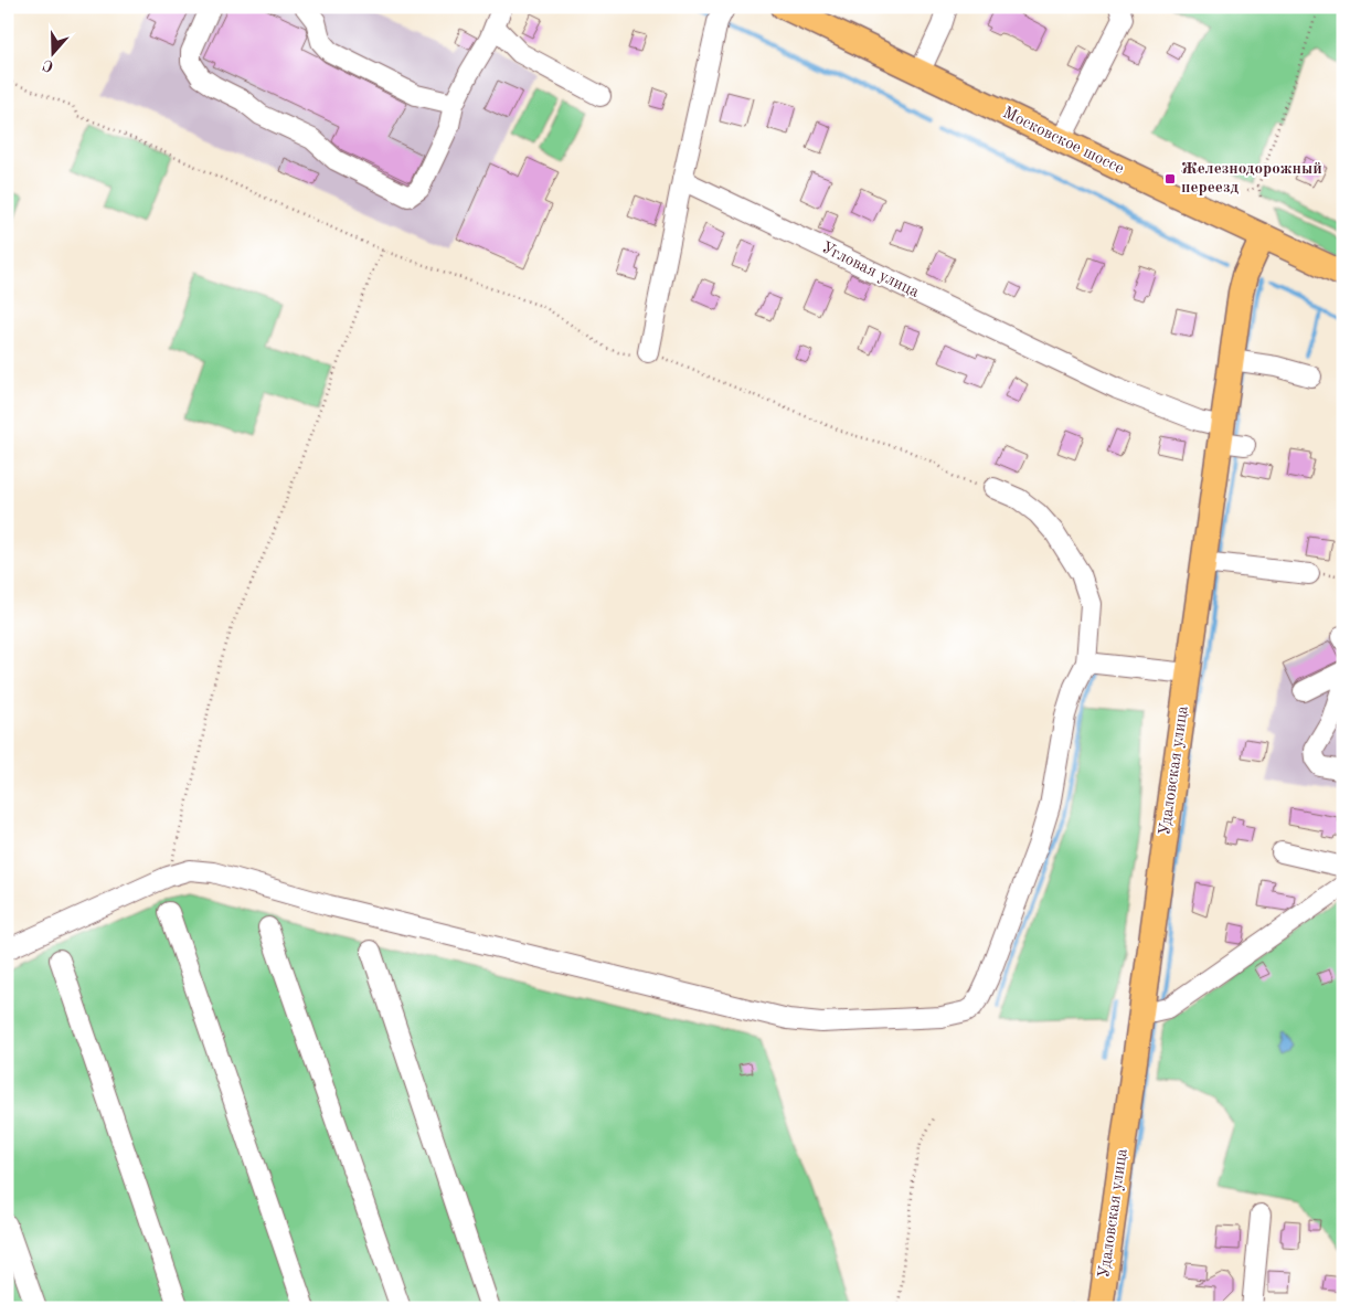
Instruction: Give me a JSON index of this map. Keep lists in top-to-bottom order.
{
  "streets": {
    "main road": ["Московское шоссе", "Удаловская улица"],
    "street": ["Угловая улица"]
  },
  "crossings": [
    ["Московское шоссе", "Удаловская улица"],
    ["Угловая улица", "Удаловская улица"]
  ],
  "places": {
    "transit": ["Железнодорожный переезд"]
  },
  "north": "bottom"
}
